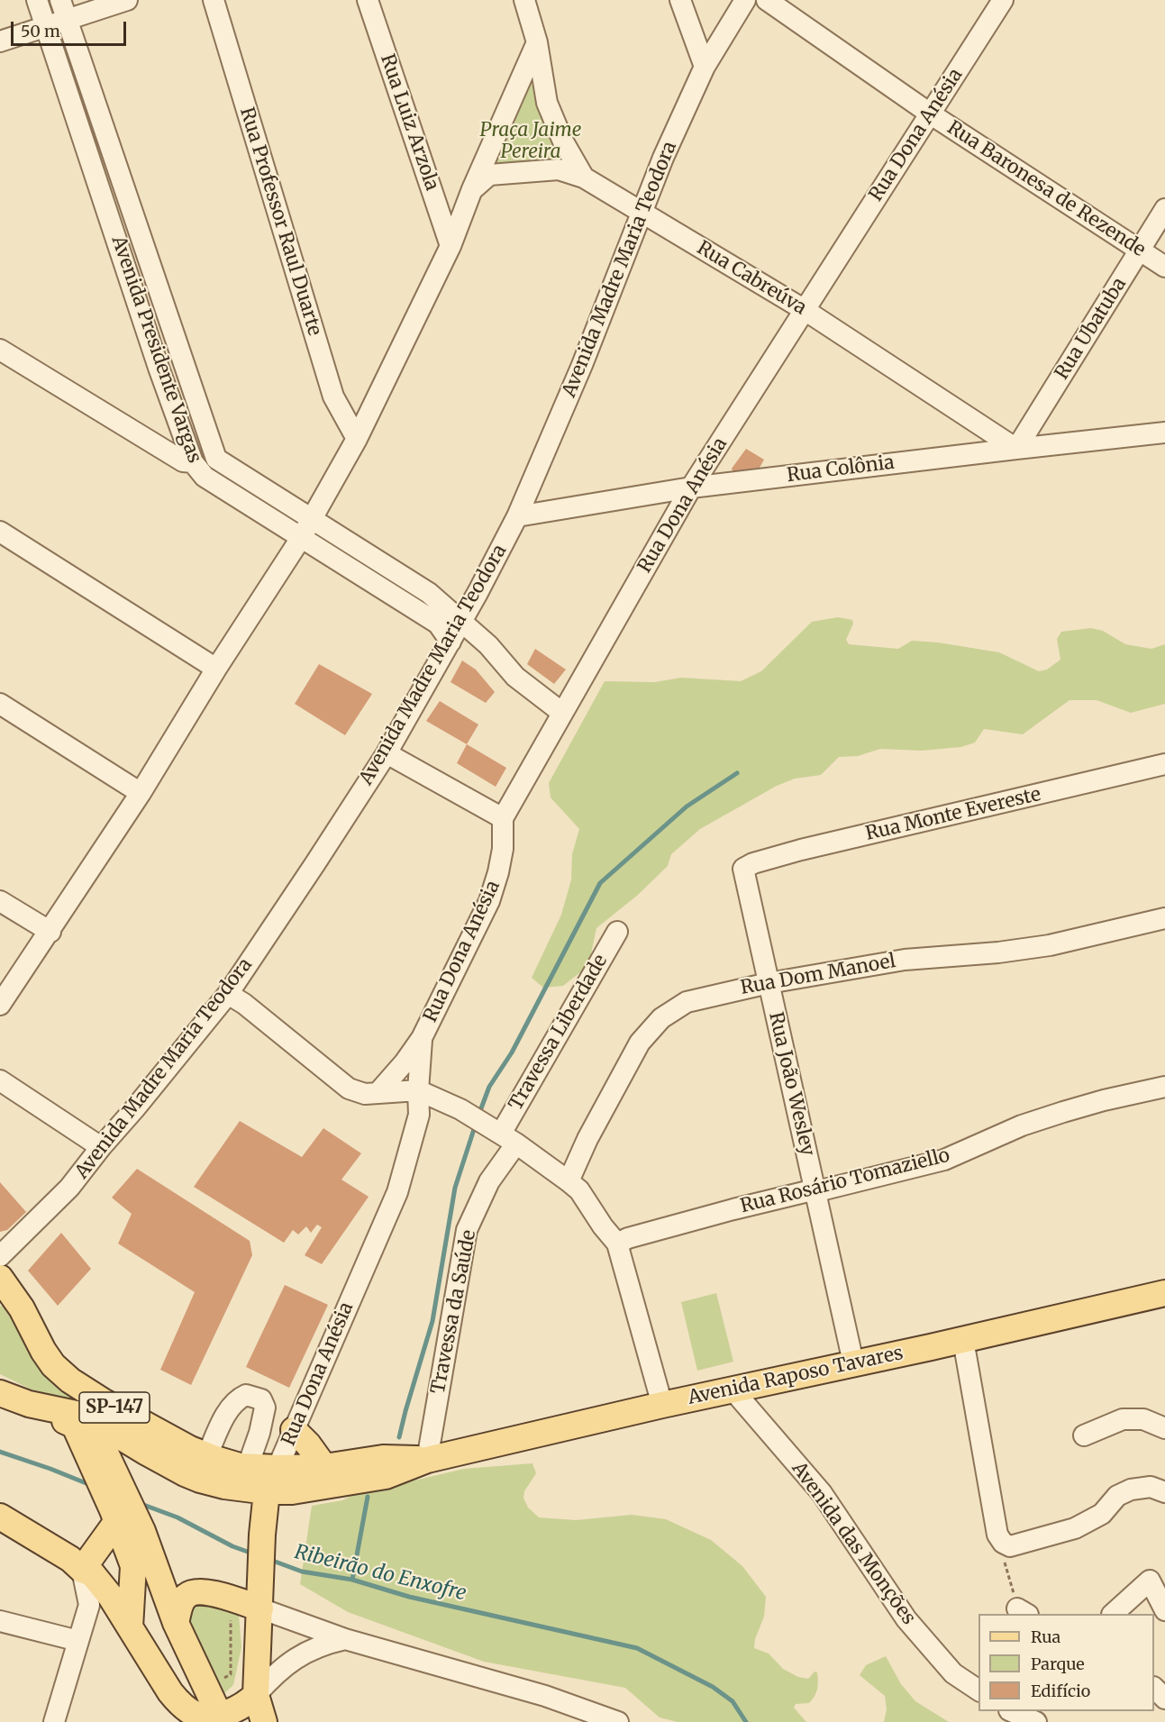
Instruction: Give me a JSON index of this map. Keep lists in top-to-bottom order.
{
  "streets": {
    "main road": ["Rua Dona Anésia", "Avenida Raposo Tavares", "SP-147"],
    "street": [
      "Rua Luiz Arzola",
      "Rua Baronesa de Rezende",
      "Rua Professor Raul Duarte",
      "Avenida Madre Maria Teodora",
      "Rua Cabreúva",
      "Rua Ubatuba",
      "Avenida Presidente Vargas",
      "Rua Colônia",
      "Rua Monte Evereste",
      "Rua Dom Manoel",
      "Travessa Liberdade",
      "Rua João Wesley",
      "Rua Rosário Tomaziello",
      "Travessa da Saúde",
      "Avenida das Monções"
    ]
  },
  "crossings": [
    ["Rua Dona Anésia", "Rua Baronesa de Rezende"],
    ["Rua Dona Anésia", "Rua Cabreúva"],
    ["Rua Dona Anésia", "Avenida Presidente Vargas"],
    ["Rua Dona Anésia", "Rua Colônia"],
    ["Rua Dona Anésia", "Avenida Raposo Tavares"],
    ["Rua Baronesa de Rezende", "Rua Ubatuba"],
    ["Avenida Madre Maria Teodora", "Rua Cabreúva"],
    ["Avenida Madre Maria Teodora", "Avenida Presidente Vargas"],
    ["Avenida Madre Maria Teodora", "Rua Colônia"],
    ["Rua Cabreúva", "Rua Ubatuba"],
    ["Rua Cabreúva", "Rua Colônia"],
    ["Rua Ubatuba", "Rua Colônia"],
    ["Rua Monte Evereste", "Rua João Wesley"],
    ["Rua Dom Manoel", "Rua João Wesley"],
    ["Travessa Liberdade", "Travessa da Saúde"],
    ["Rua João Wesley", "Rua Rosário Tomaziello"],
    ["Rua João Wesley", "Avenida Raposo Tavares"],
    ["Travessa da Saúde", "Avenida Raposo Tavares"],
    ["Avenida Raposo Tavares", "Avenida das Monções"]
  ],
  "water": ["Ribeirão do Enxofre"],
  "parks": ["Praça Jaime Pereira"],
  "legend": ["Rua", "Parque", "Edifício"],
  "scale_bar": "50 m"
}
